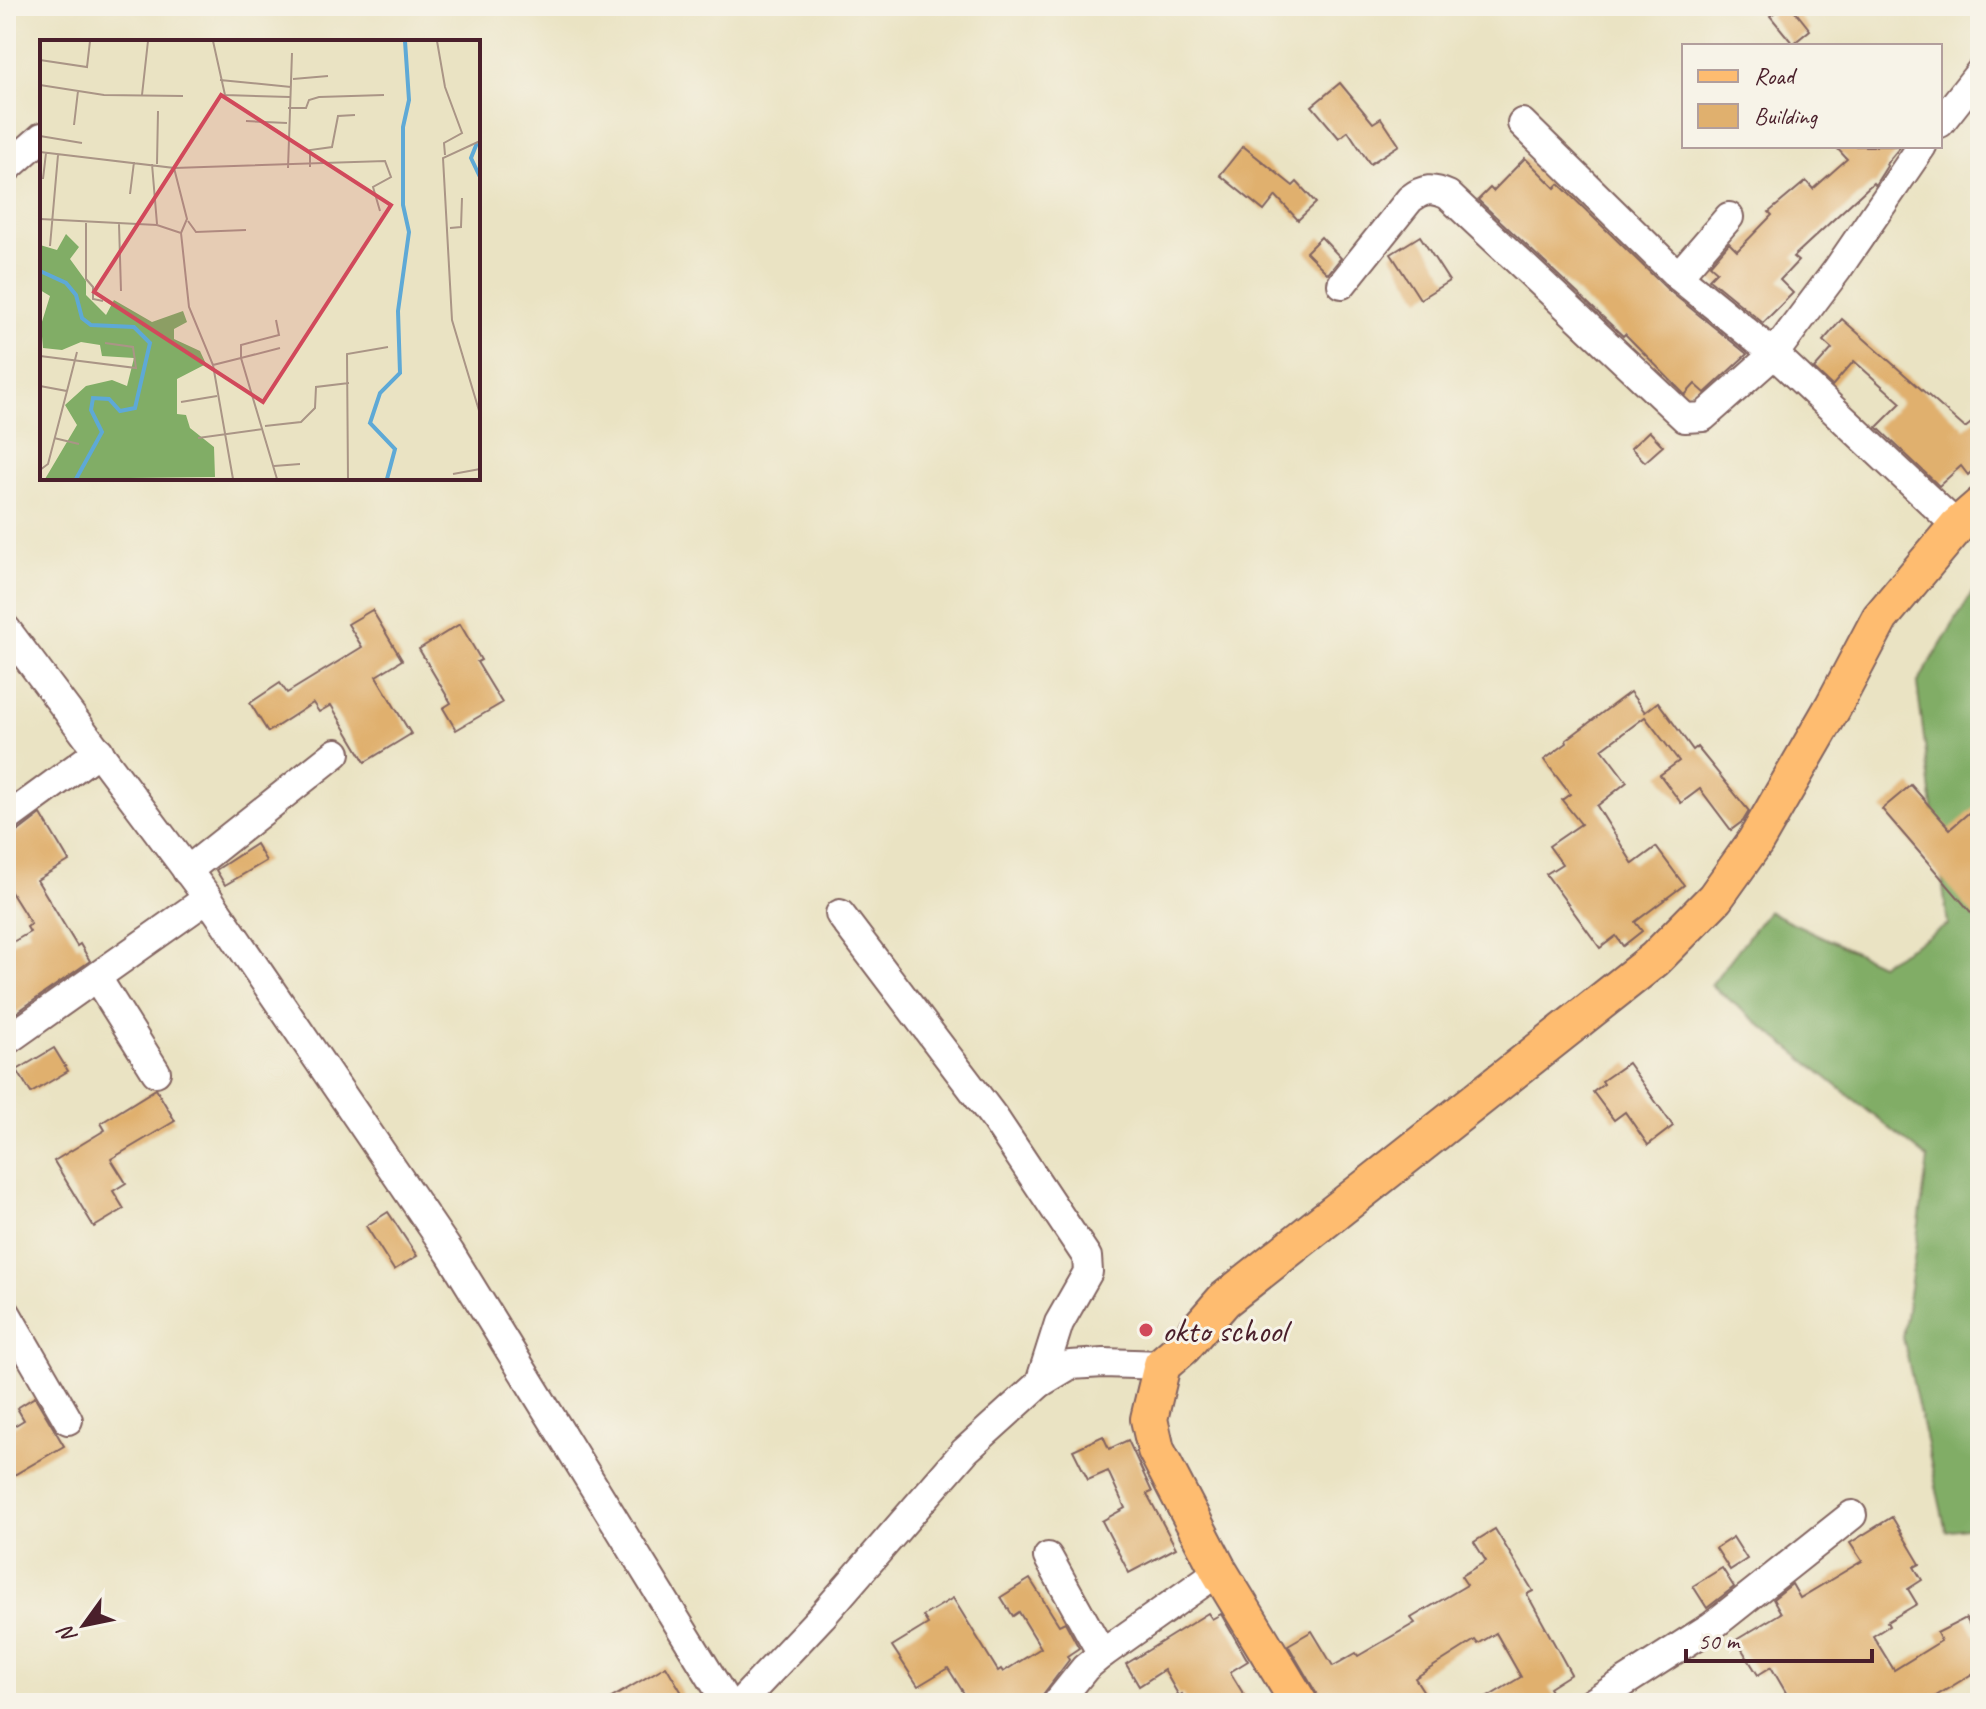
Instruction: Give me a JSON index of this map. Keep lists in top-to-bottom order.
{
  "places": ["okto school"],
  "legend": ["Road", "Building"],
  "scale_bar": "50 m",
  "north": "bottom left"
}
